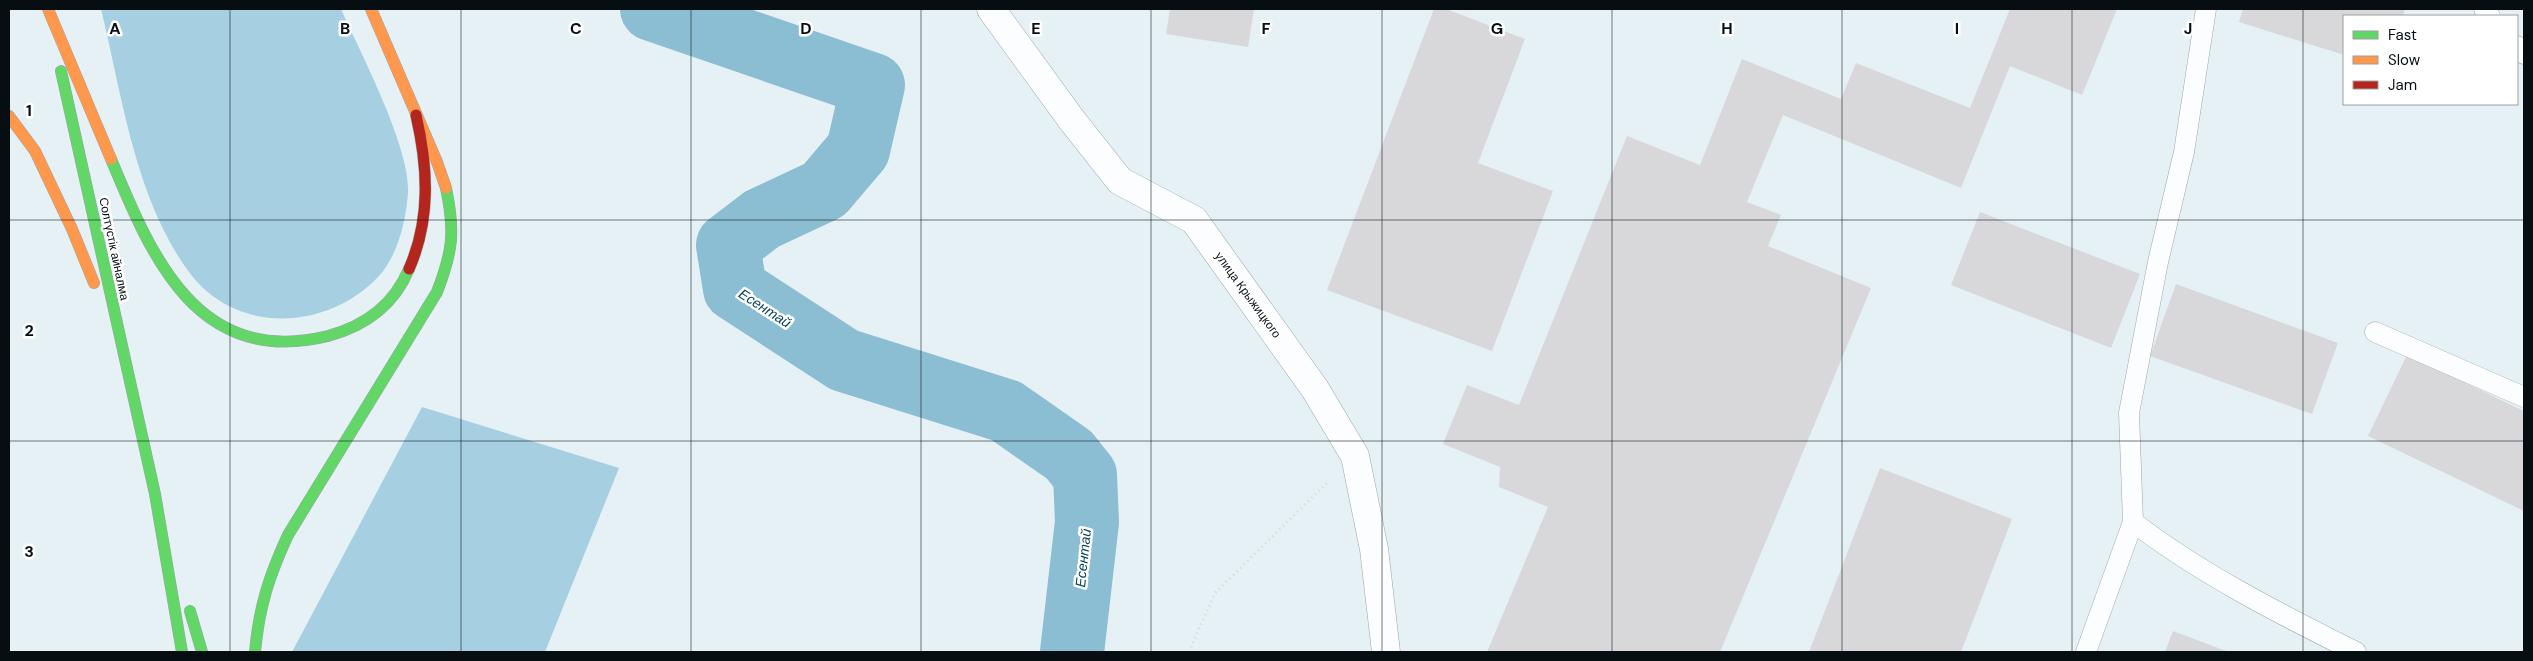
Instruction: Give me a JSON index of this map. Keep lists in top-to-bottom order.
{
  "streets": {
    "main road": ["Солтүстік айналма"],
    "street": ["улица Крыжицкого"]
  },
  "water": ["Есентай"],
  "legend": ["Fast", "Slow", "Jam"],
  "grid": {
    "columns": [
      "A",
      "B",
      "C",
      "D",
      "E",
      "F",
      "G",
      "H",
      "I",
      "J"
    ],
    "rows": ["1", "2", "3"]
  }
}
